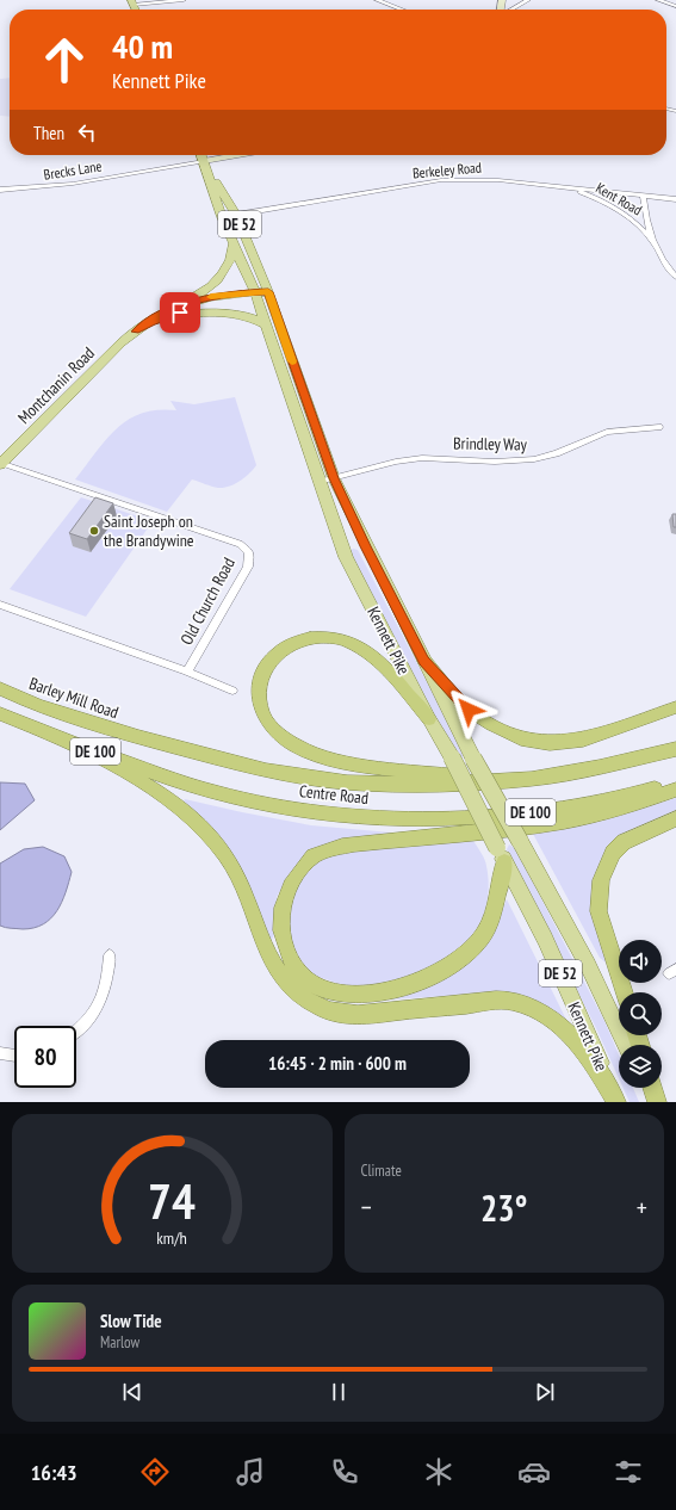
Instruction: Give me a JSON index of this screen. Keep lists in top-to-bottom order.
{
  "streets": {
    "highway": ["Barley Mill Road", "DE 100", "Centre Road"],
    "main road": ["DE 52", "Montchanin Road", "Kennett Pike"],
    "street": [
      "Brecks Lane",
      "Berkeley Road",
      "Kent Road",
      "Brindley Way",
      "Old Church Road"
    ]
  },
  "crossings": [
    ["Brecks Lane", "Kennett Pike"],
    ["Berkeley Road", "Kent Road"],
    ["Berkeley Road", "Kennett Pike"],
    ["Montchanin Road", "Old Church Road"],
    ["Montchanin Road", "Kennett Pike"],
    ["Brindley Way", "Kennett Pike"],
    ["Barley Mill Road", "Centre Road"]
  ],
  "places": ["Saint Joseph on the Brandywine"],
  "page": {
    "turn": ["40 m", "Kennett Pike"],
    "then": "Then",
    "limit": "80",
    "trip": "16:45 · 2 min · 600 m",
    "tile": "Climate",
    "heat": ["−", "23°", "+"],
    "song": ["Slow Tide", "Marlow"],
    "tabs": "16:43",
    "gauge": ["74", "km/h"]
  }
}
